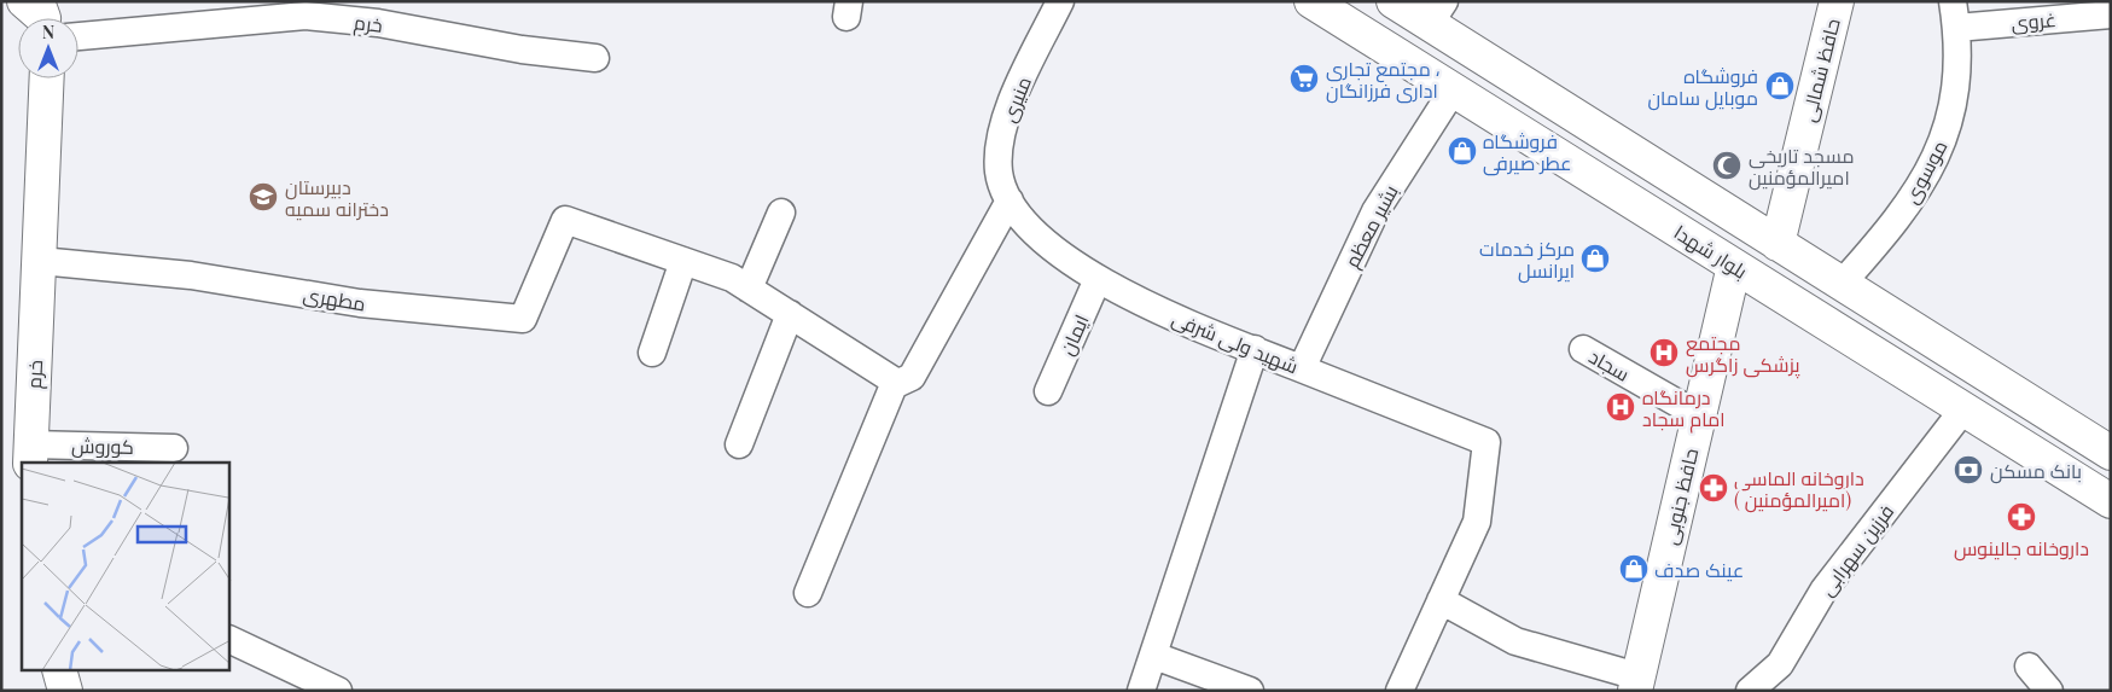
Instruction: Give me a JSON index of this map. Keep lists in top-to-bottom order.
{
  "streets": {
    "main road": [
      "خرم",
      "حافظ شمالی",
      "بلوار شهدا",
      "حافظ جنوبی"
    ],
    "street": [
      "غروی",
      "منیری",
      "موسوی",
      "بشیر معظم",
      "مطهری",
      "ایمان",
      "شهید ولی شرفی",
      "سجاد",
      "کوروش",
      "فرزین سهرابی"
    ]
  },
  "crossings": [
    ["غروی", "موسوی"],
    ["خرم", "مطهری"],
    ["خرم", "کوروش"],
    ["منیری", "شهید ولی شرفی"],
    ["بشیر معظم", "بلوار شهدا"],
    ["بشیر معظم", "شهید ولی شرفی"],
    ["بلوار شهدا", "حافظ جنوبی"],
    ["بلوار شهدا", "فرزین سهرابی"],
    ["ایمان", "شهید ولی شرفی"],
    ["سجاد", "حافظ جنوبی"]
  ],
  "places": {
    "supermarket": ["مجتمع تجاری ، اداری فرزانگان"],
    "shop": [
      "فروشگاه موبایل سامان",
      "فروشگاه عطر صیرفی",
      "مرکز خدمات ایرانسل",
      "عینک صدف"
    ],
    "mosque": ["مسجد تاریخی امیرالمؤمنین"],
    "school or university": ["دبیرستان دخترانه سمیه"],
    "hospital": ["مجتمع پزشکی زاگرس", "درمانگاه امام سجاد"],
    "bank": ["بانک مسکن"],
    "pharmacy": ["داروخانه الماسی ( امیرالمؤمنین)", "داروخانه جالینوس"]
  },
  "north": "top"
}
